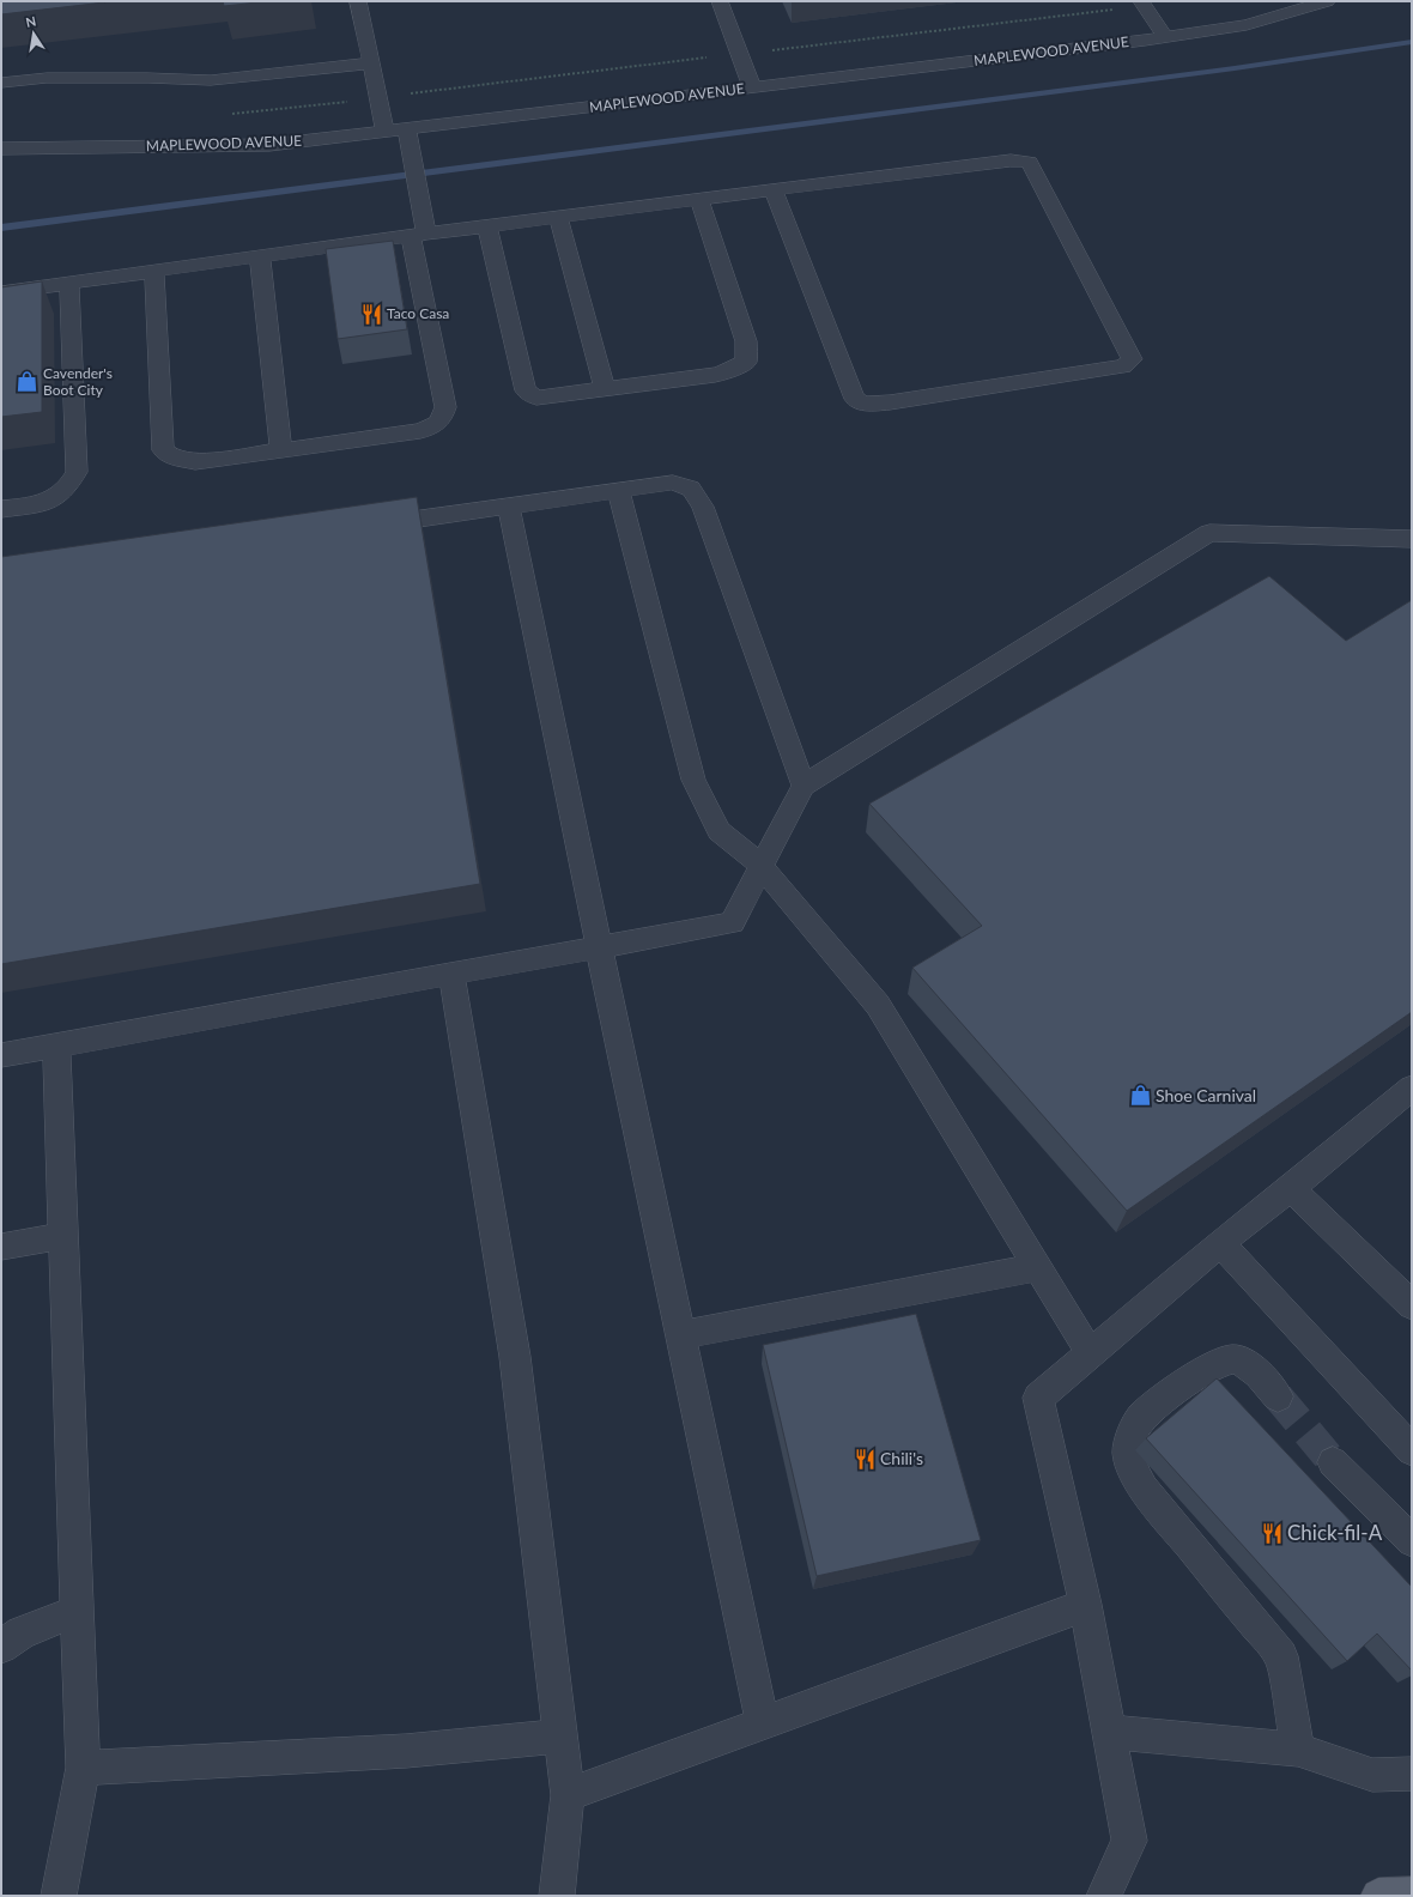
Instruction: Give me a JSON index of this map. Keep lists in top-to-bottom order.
{
  "streets": {
    "street": ["MAPLEWOOD AVENUE"]
  },
  "places": {
    "restaurant": ["Taco Casa", "Chili's", "Chick-fil-A"],
    "shop": ["Cavender's Boot City", "Shoe Carnival"]
  },
  "north": "top"
}
